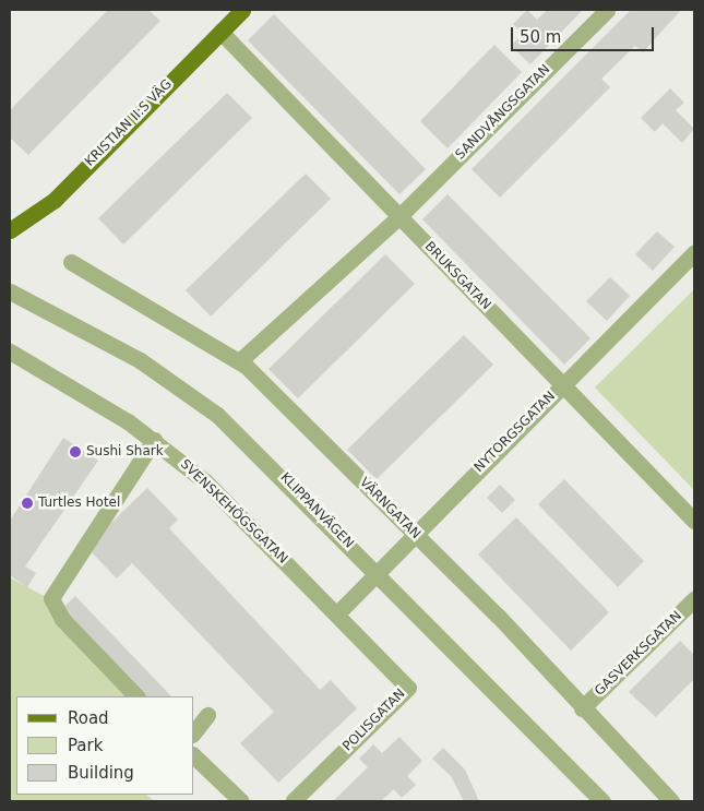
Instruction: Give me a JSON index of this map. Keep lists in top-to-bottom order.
{
  "streets": {
    "main road": ["KRISTIAN II:S VÄG"],
    "street": [
      "SANDVÅNGSGATAN",
      "BRUKSGATAN",
      "NYTORGSGATAN",
      "VÄRNGATAN",
      "KLIPPANVÄGEN",
      "SVENSKEHÖGSGATAN",
      "GASVERKSGATAN",
      "POLISGATAN"
    ]
  },
  "crossings": [
    ["SANDVÅNGSGATAN", "BRUKSGATAN"],
    ["SANDVÅNGSGATAN", "VÄRNGATAN"],
    ["KRISTIAN II:S VÄG", "BRUKSGATAN"],
    ["BRUKSGATAN", "NYTORGSGATAN"],
    ["NYTORGSGATAN", "VÄRNGATAN"],
    ["NYTORGSGATAN", "KLIPPANVÄGEN"],
    ["NYTORGSGATAN", "SVENSKEHÖGSGATAN"],
    ["NYTORGSGATAN", "POLISGATAN"],
    ["VÄRNGATAN", "GASVERKSGATAN"],
    ["SVENSKEHÖGSGATAN", "POLISGATAN"]
  ],
  "places": ["Sushi Shark", "Turtles Hotel"],
  "legend": ["Road", "Park", "Building"],
  "scale_bar": "50 m"
}
